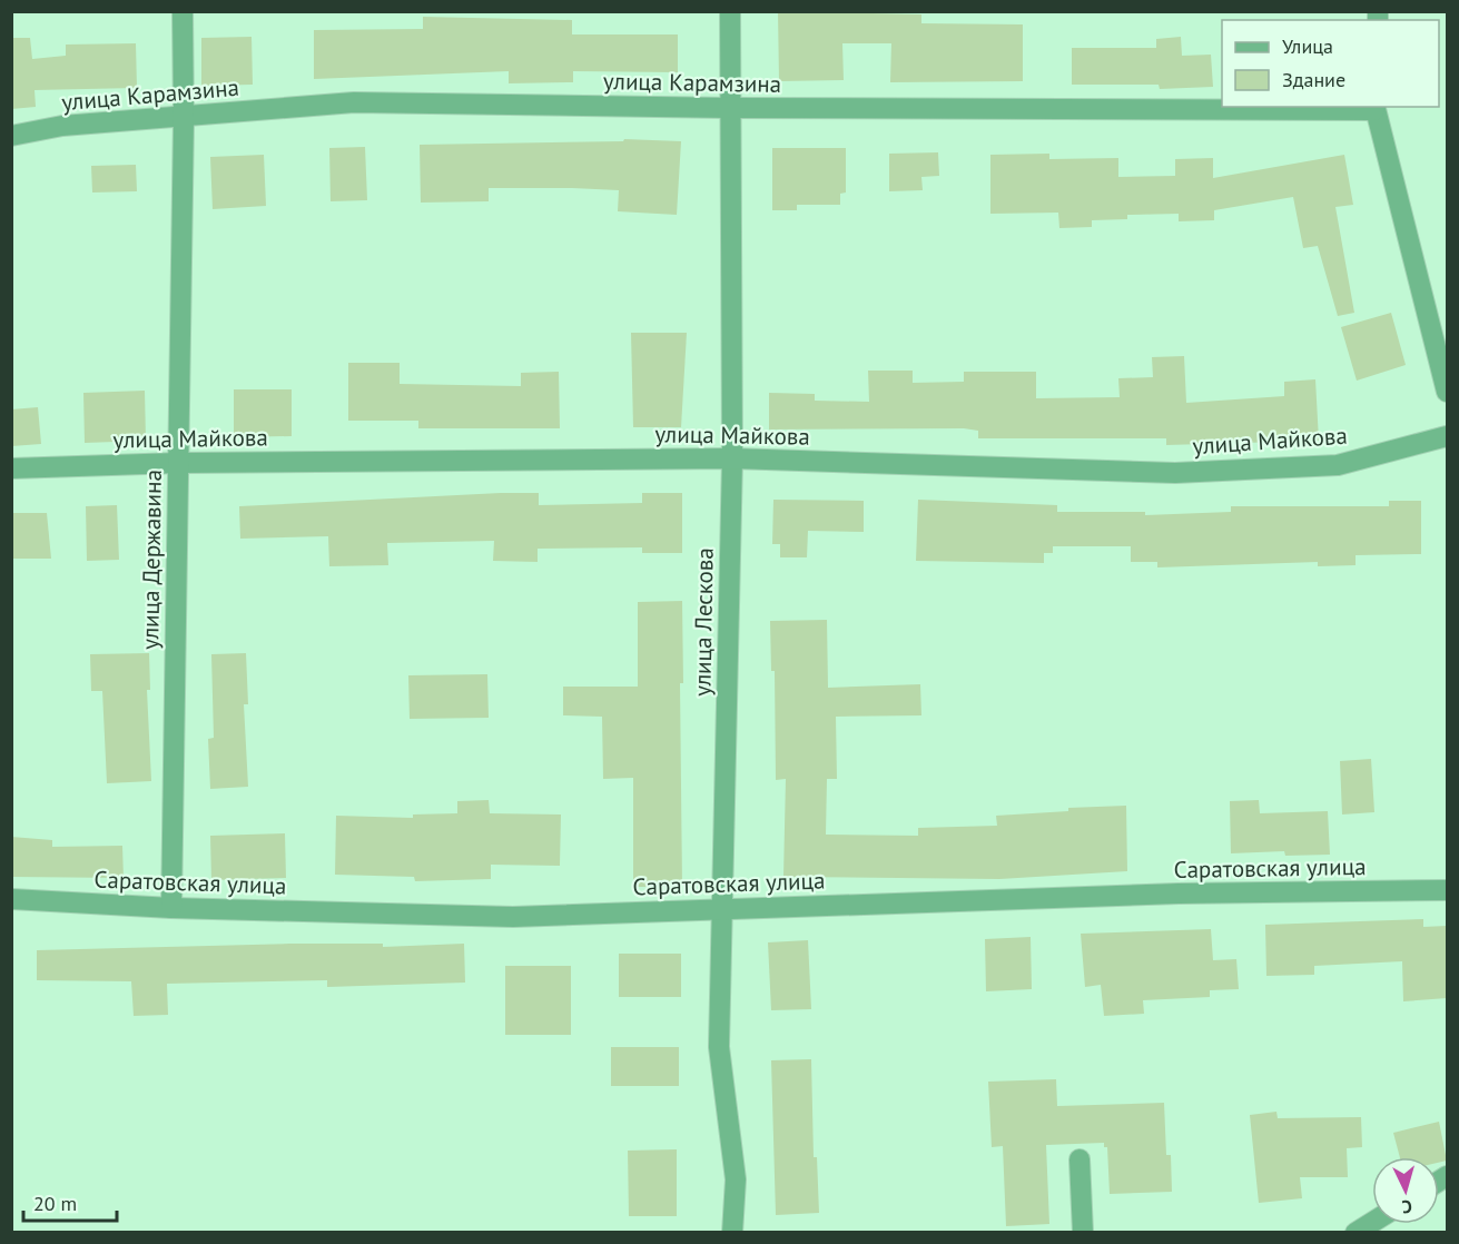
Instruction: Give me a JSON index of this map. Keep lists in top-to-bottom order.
{
  "streets": {
    "street": [
      "улица Карамзина",
      "улица Майкова",
      "улица Державина",
      "улица Лескова",
      "Саратовская улица"
    ]
  },
  "crossings": [
    ["улица Карамзина", "улица Державина"],
    ["улица Карамзина", "улица Лескова"],
    ["улица Майкова", "улица Державина"],
    ["улица Майкова", "улица Лескова"],
    ["улица Державина", "Саратовская улица"],
    ["улица Лескова", "Саратовская улица"]
  ],
  "legend": ["Улица", "Здание"],
  "scale_bar": "20 m",
  "north": "bottom"
}
